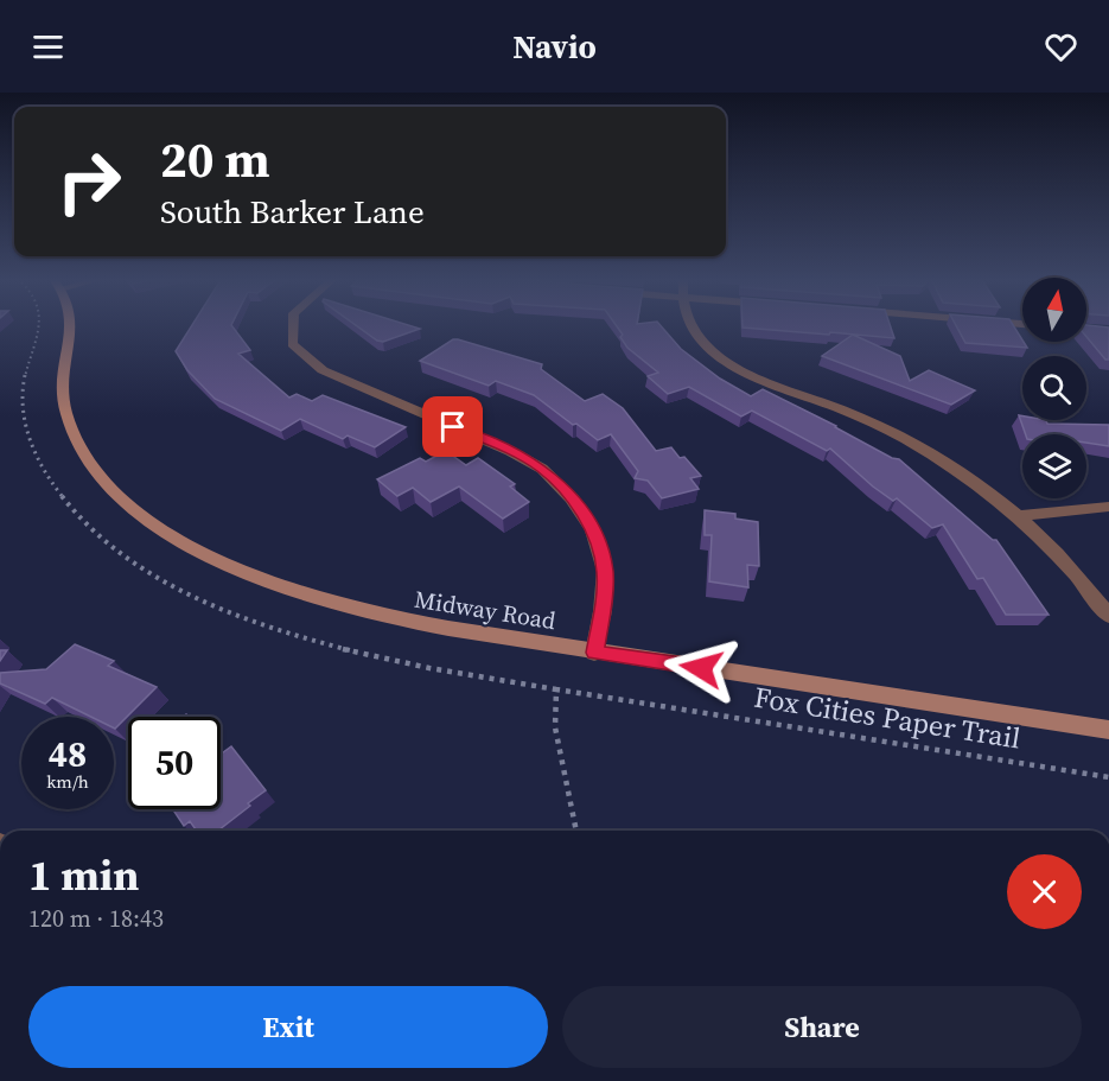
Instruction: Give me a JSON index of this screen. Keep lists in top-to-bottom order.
{
  "streets": {
    "main road": ["Midway Road"],
    "path": ["Fox Cities Paper Trail"]
  },
  "north": "top",
  "page": {
    "header": "Navio",
    "turn": ["20 m", "South Barker Lane"],
    "speed": "48 km/h",
    "limit": "50",
    "heading": ["1 min", "120 m · 18:43"],
    "buttons": ["Exit", "Share"]
  }
}
